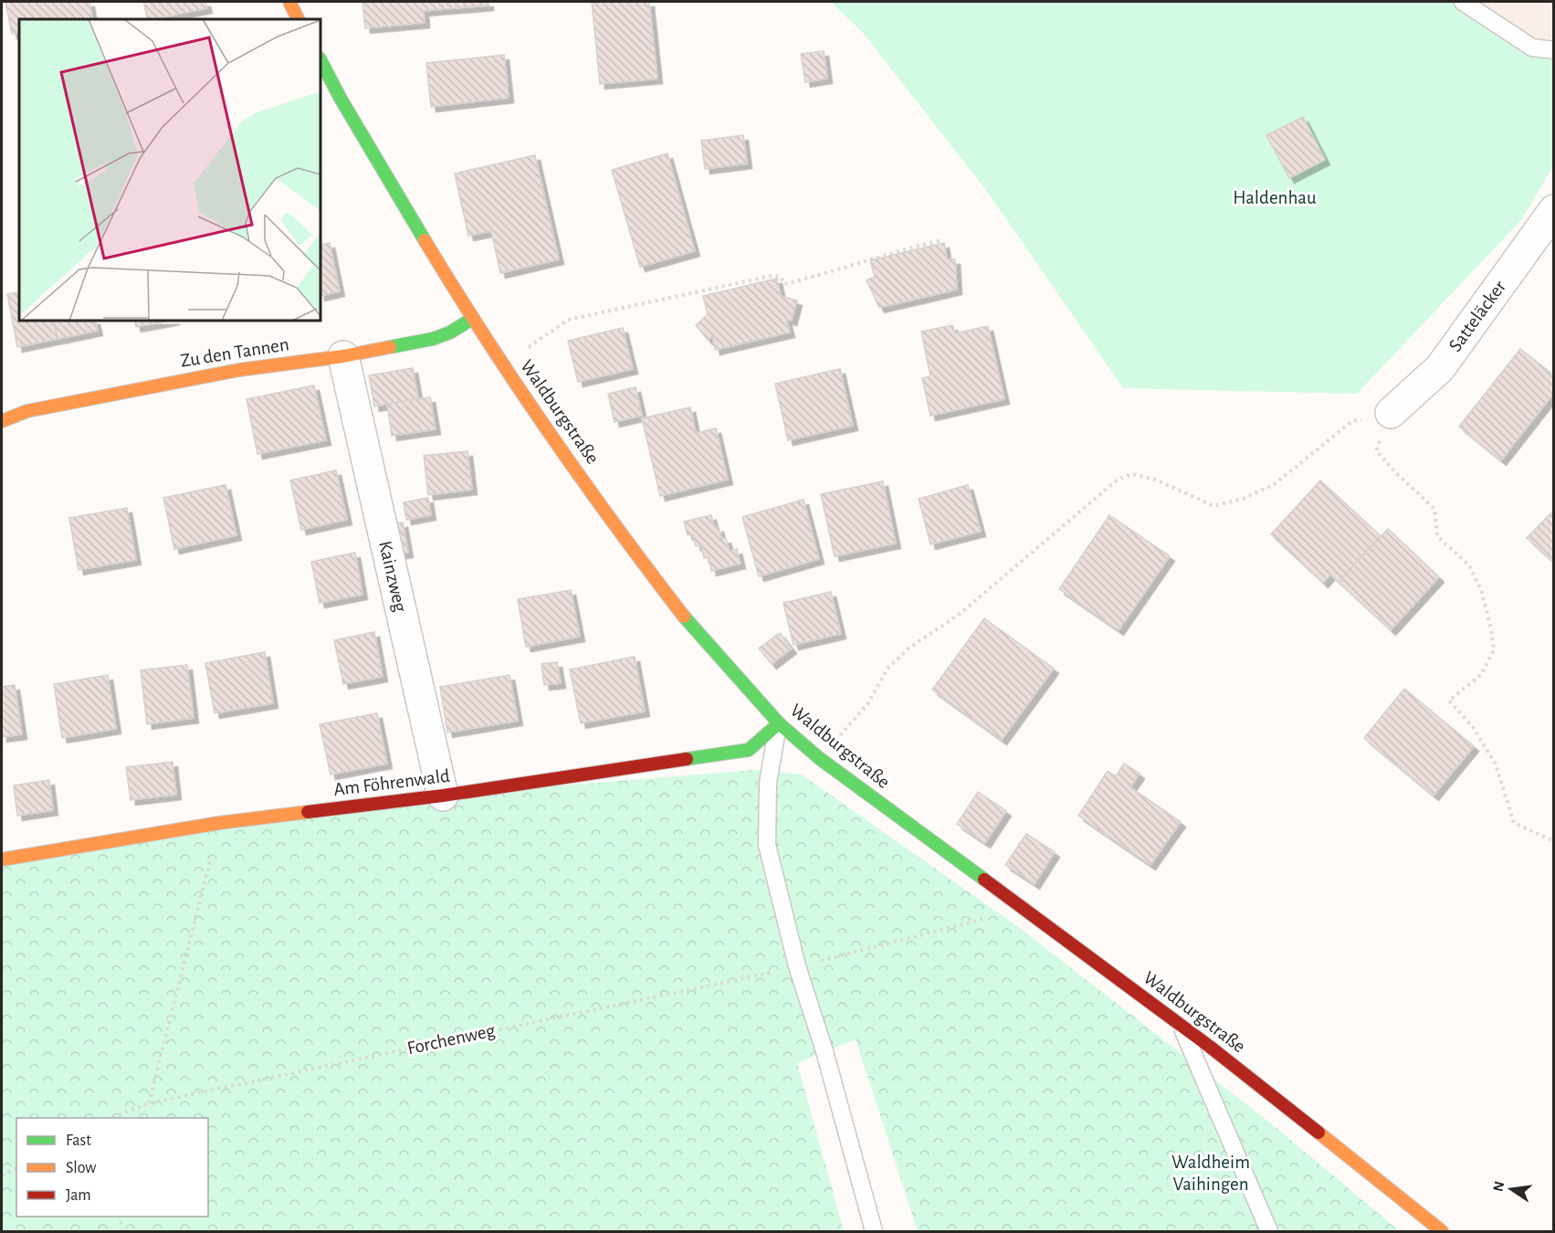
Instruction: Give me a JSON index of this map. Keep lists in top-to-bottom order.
{
  "streets": {
    "street": [
      "Satteläcker",
      "Zu den Tannen",
      "Waldburgstraße",
      "Kainzweg",
      "Am Föhrenwald"
    ],
    "path": ["Forchenweg"]
  },
  "crossings": [
    ["Zu den Tannen", "Waldburgstraße"],
    ["Zu den Tannen", "Kainzweg"],
    ["Waldburgstraße", "Am Föhrenwald"],
    ["Waldburgstraße", "Forchenweg"],
    ["Kainzweg", "Am Föhrenwald"]
  ],
  "parks": ["Haldenhau", "Waldheim Vaihingen"],
  "legend": ["Fast", "Slow", "Jam"],
  "north": "left"
}
